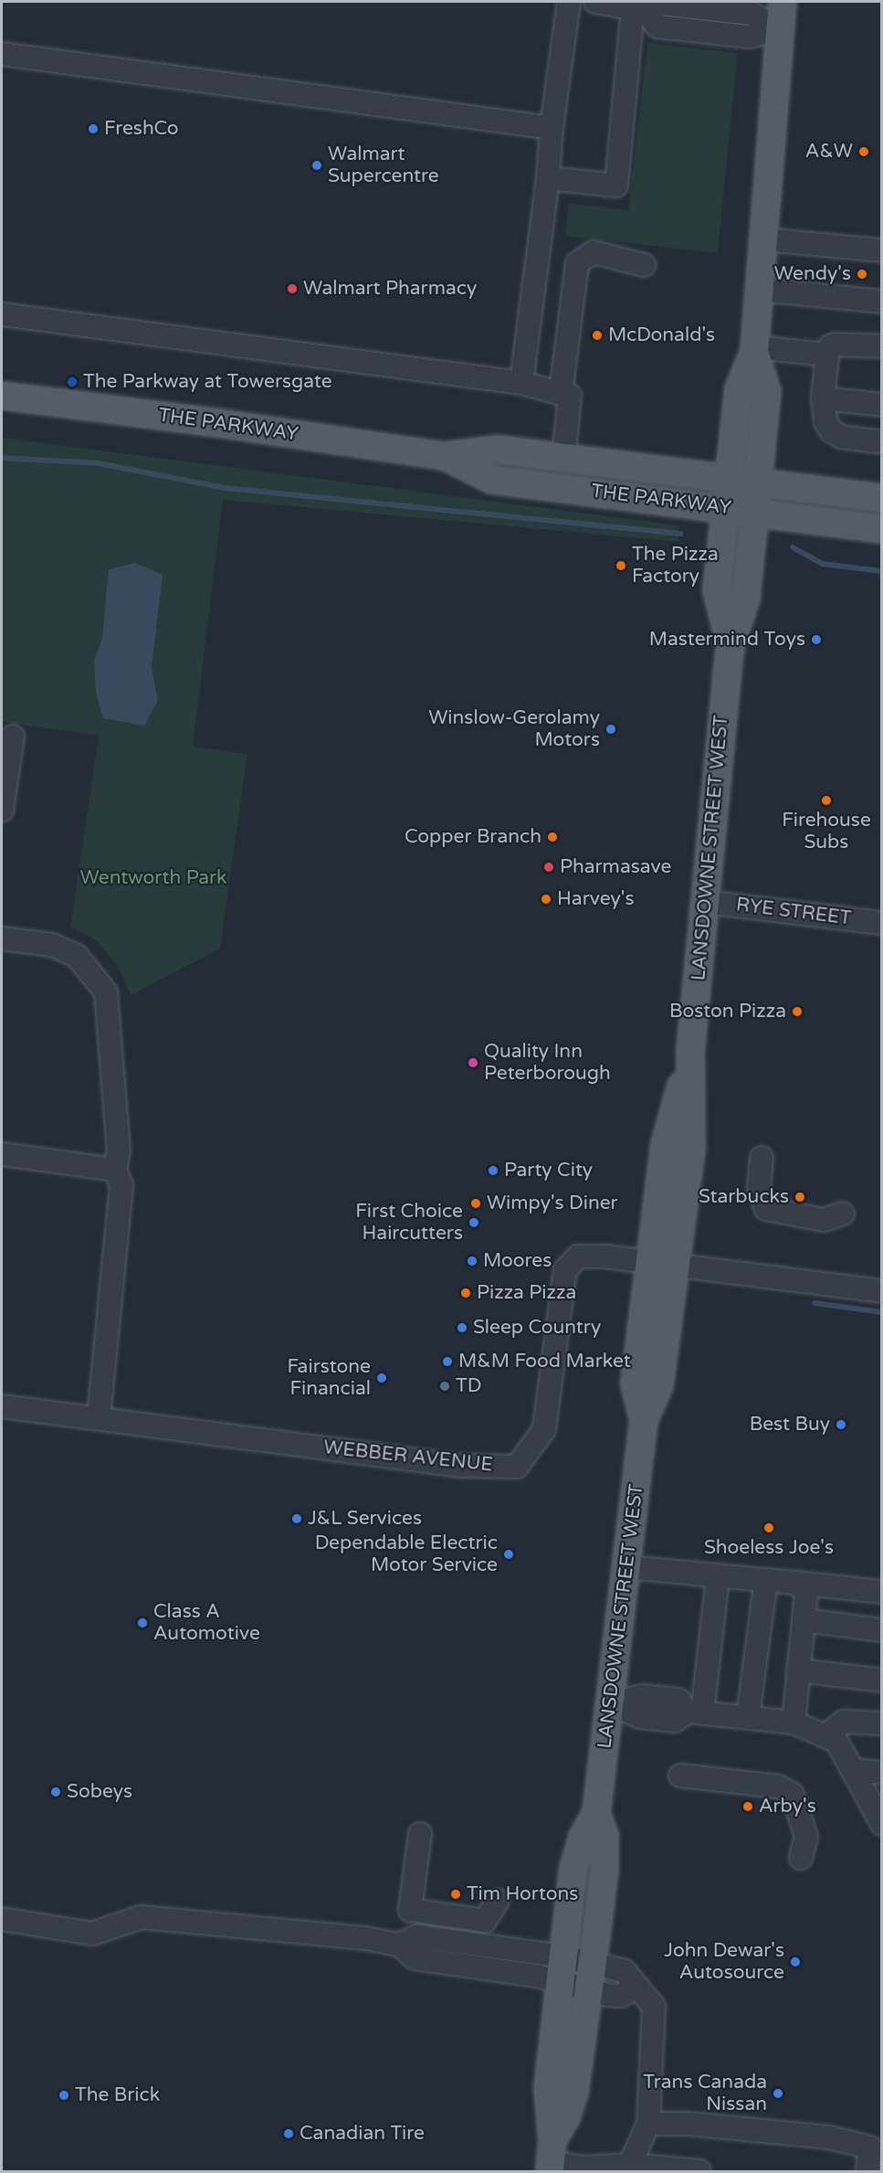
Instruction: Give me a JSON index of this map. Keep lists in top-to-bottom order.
{
  "streets": {
    "main road": ["THE PARKWAY", "LANSDOWNE STREET WEST"],
    "street": ["RYE STREET", "WEBBER AVENUE"]
  },
  "crossings": [
    ["THE PARKWAY", "LANSDOWNE STREET WEST"],
    ["LANSDOWNE STREET WEST", "RYE STREET"],
    ["LANSDOWNE STREET WEST", "WEBBER AVENUE"]
  ],
  "parks": ["Wentworth Park"],
  "places": [
    "FreshCo",
    "A&W",
    "Walmart Supercentre",
    "Wendy's",
    "Walmart Pharmacy",
    "McDonald's",
    "The Parkway at Towersgate",
    "The Pizza Factory",
    "Mastermind Toys",
    "Winslow-Gerolamy Motors",
    "Firehouse Subs",
    "Copper Branch",
    "Pharmasave",
    "Harvey's",
    "Boston Pizza",
    "Quality Inn Peterborough",
    "Party City",
    "Starbucks",
    "Wimpy's Diner",
    "First Choice Haircutters",
    "Moores",
    "Pizza Pizza",
    "Sleep Country",
    "M&M Food Market",
    "Fairstone Financial",
    "TD",
    "Best Buy",
    "J&L Services",
    "Shoeless Joe's",
    "Dependable Electric Motor Service",
    "Class A Automotive",
    "Sobeys",
    "Arby's",
    "Tim Hortons",
    "John Dewar's Autosource",
    "Trans Canada Nissan",
    "The Brick",
    "Canadian Tire"
  ]
}
